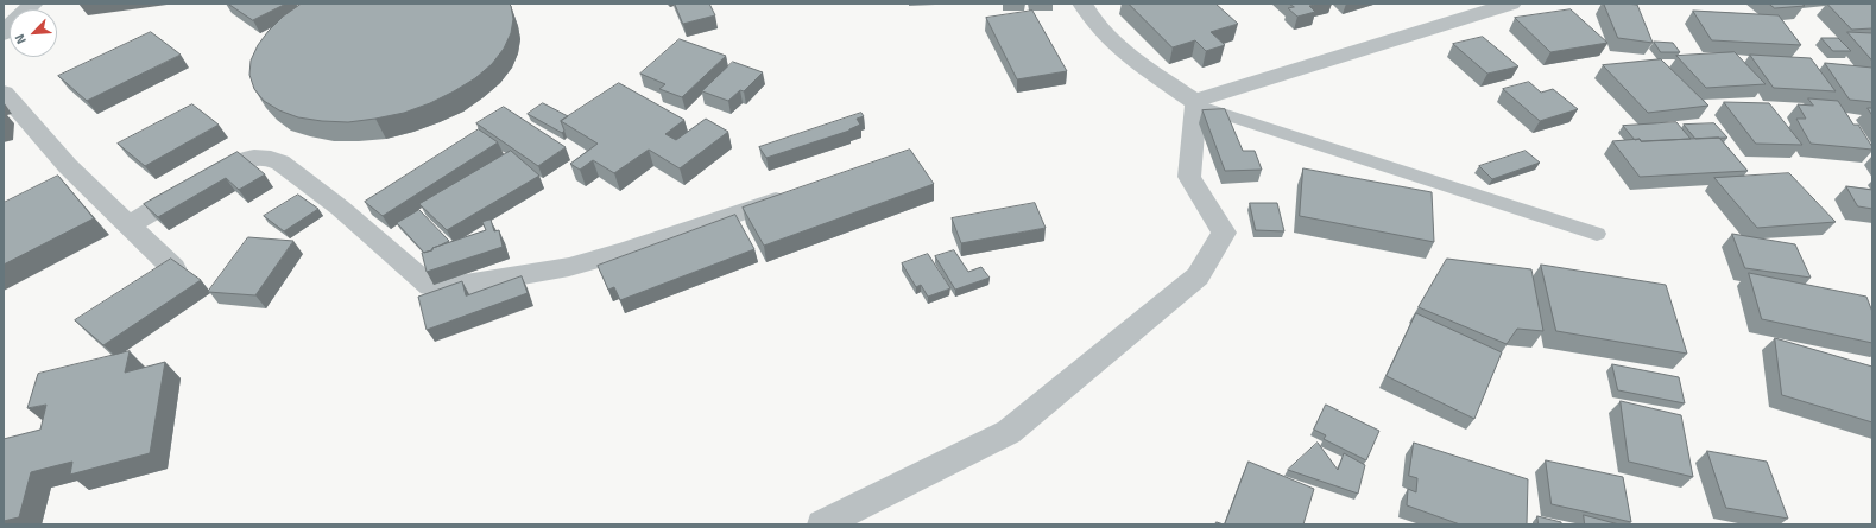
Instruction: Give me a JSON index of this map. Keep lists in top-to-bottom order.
{
  "north": "bottom left"
}
